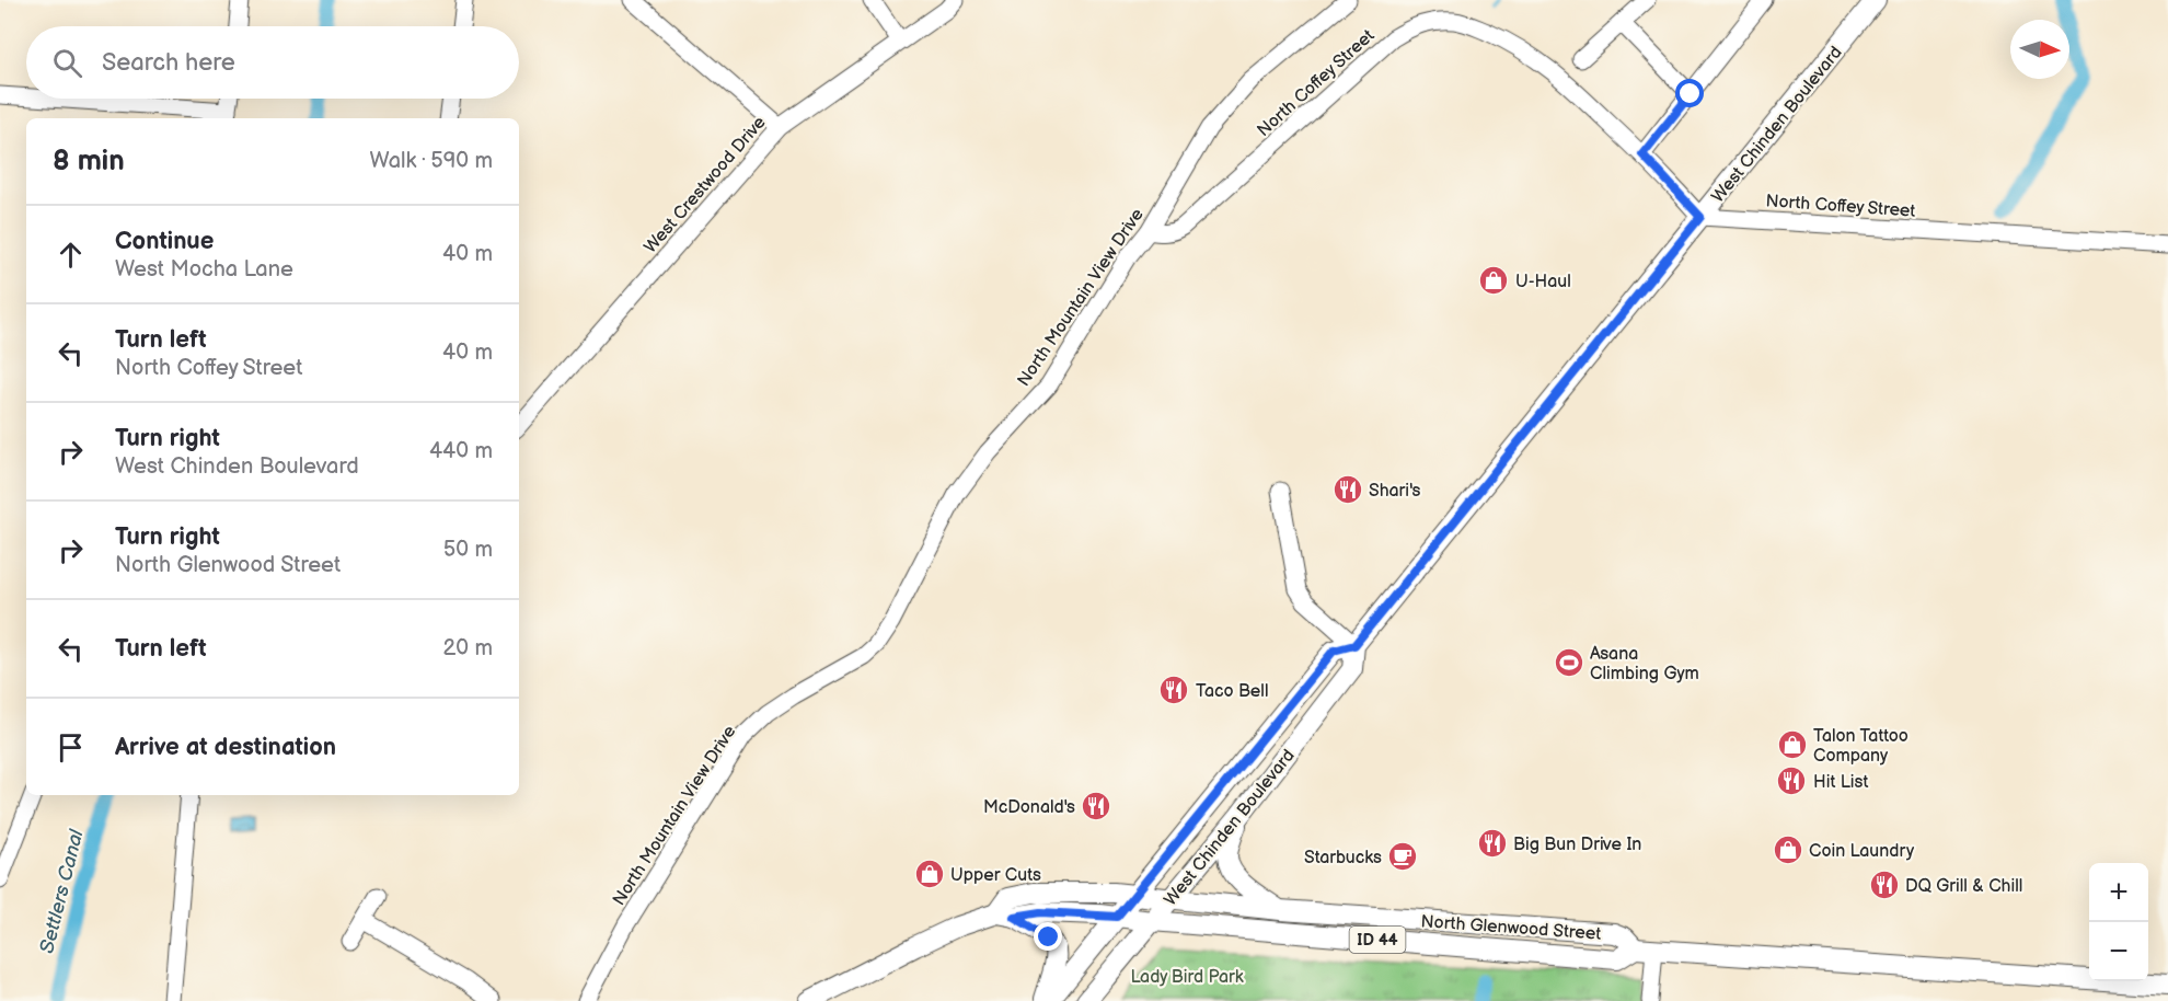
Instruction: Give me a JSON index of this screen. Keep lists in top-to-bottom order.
{
  "streets": {
    "main road": ["West Chinden Boulevard", "North Glenwood Street", "ID 44"],
    "street": ["North Coffey Street", "West Crestwood Drive", "North Mountain View Drive"]
  },
  "crossings": [
    ["North Coffey Street", "West Chinden Boulevard"],
    ["North Coffey Street", "North Mountain View Drive"],
    ["West Chinden Boulevard", "North Glenwood Street"]
  ],
  "water": ["Settlers Canal"],
  "parks": ["Lady Bird Park"],
  "places": {
    "shop": [
      "U-Haul",
      "Talon Tattoo Company",
      "Coin Laundry",
      "Upper Cuts"
    ],
    "restaurant": [
      "Shari's",
      "Taco Bell",
      "Hit List",
      "McDonald's",
      "Big Bun Drive In",
      "DQ Grill & Chill"
    ],
    "sports": ["Asana Climbing Gym"],
    "cafe": ["Starbucks"]
  },
  "north": "right",
  "page": {
    "search": "Search here",
    "heading": ["8 min", "Walk · 590 m"],
    "list": [
      ["Continue", "West Mocha Lane", "40 m"],
      ["Turn left", "North Coffey Street", "40 m"],
      ["Turn right", "West Chinden Boulevard", "440 m"],
      ["Turn right", "North Glenwood Street", "50 m"],
      ["Turn left", "20 m"],
      "Arrive at destination"
    ],
    "map_buttons": ["+", "−"]
  }
}
